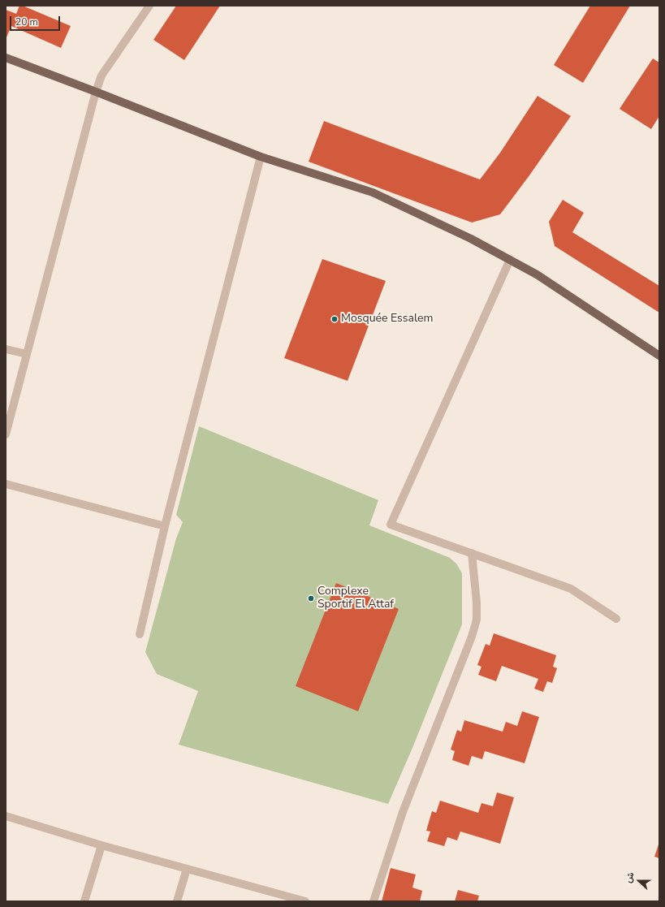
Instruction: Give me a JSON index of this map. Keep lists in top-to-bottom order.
{
  "places": ["Mosquée Essalem", "Complexe Sportif El Attaf"],
  "scale_bar": "20 m",
  "north": "left"
}
